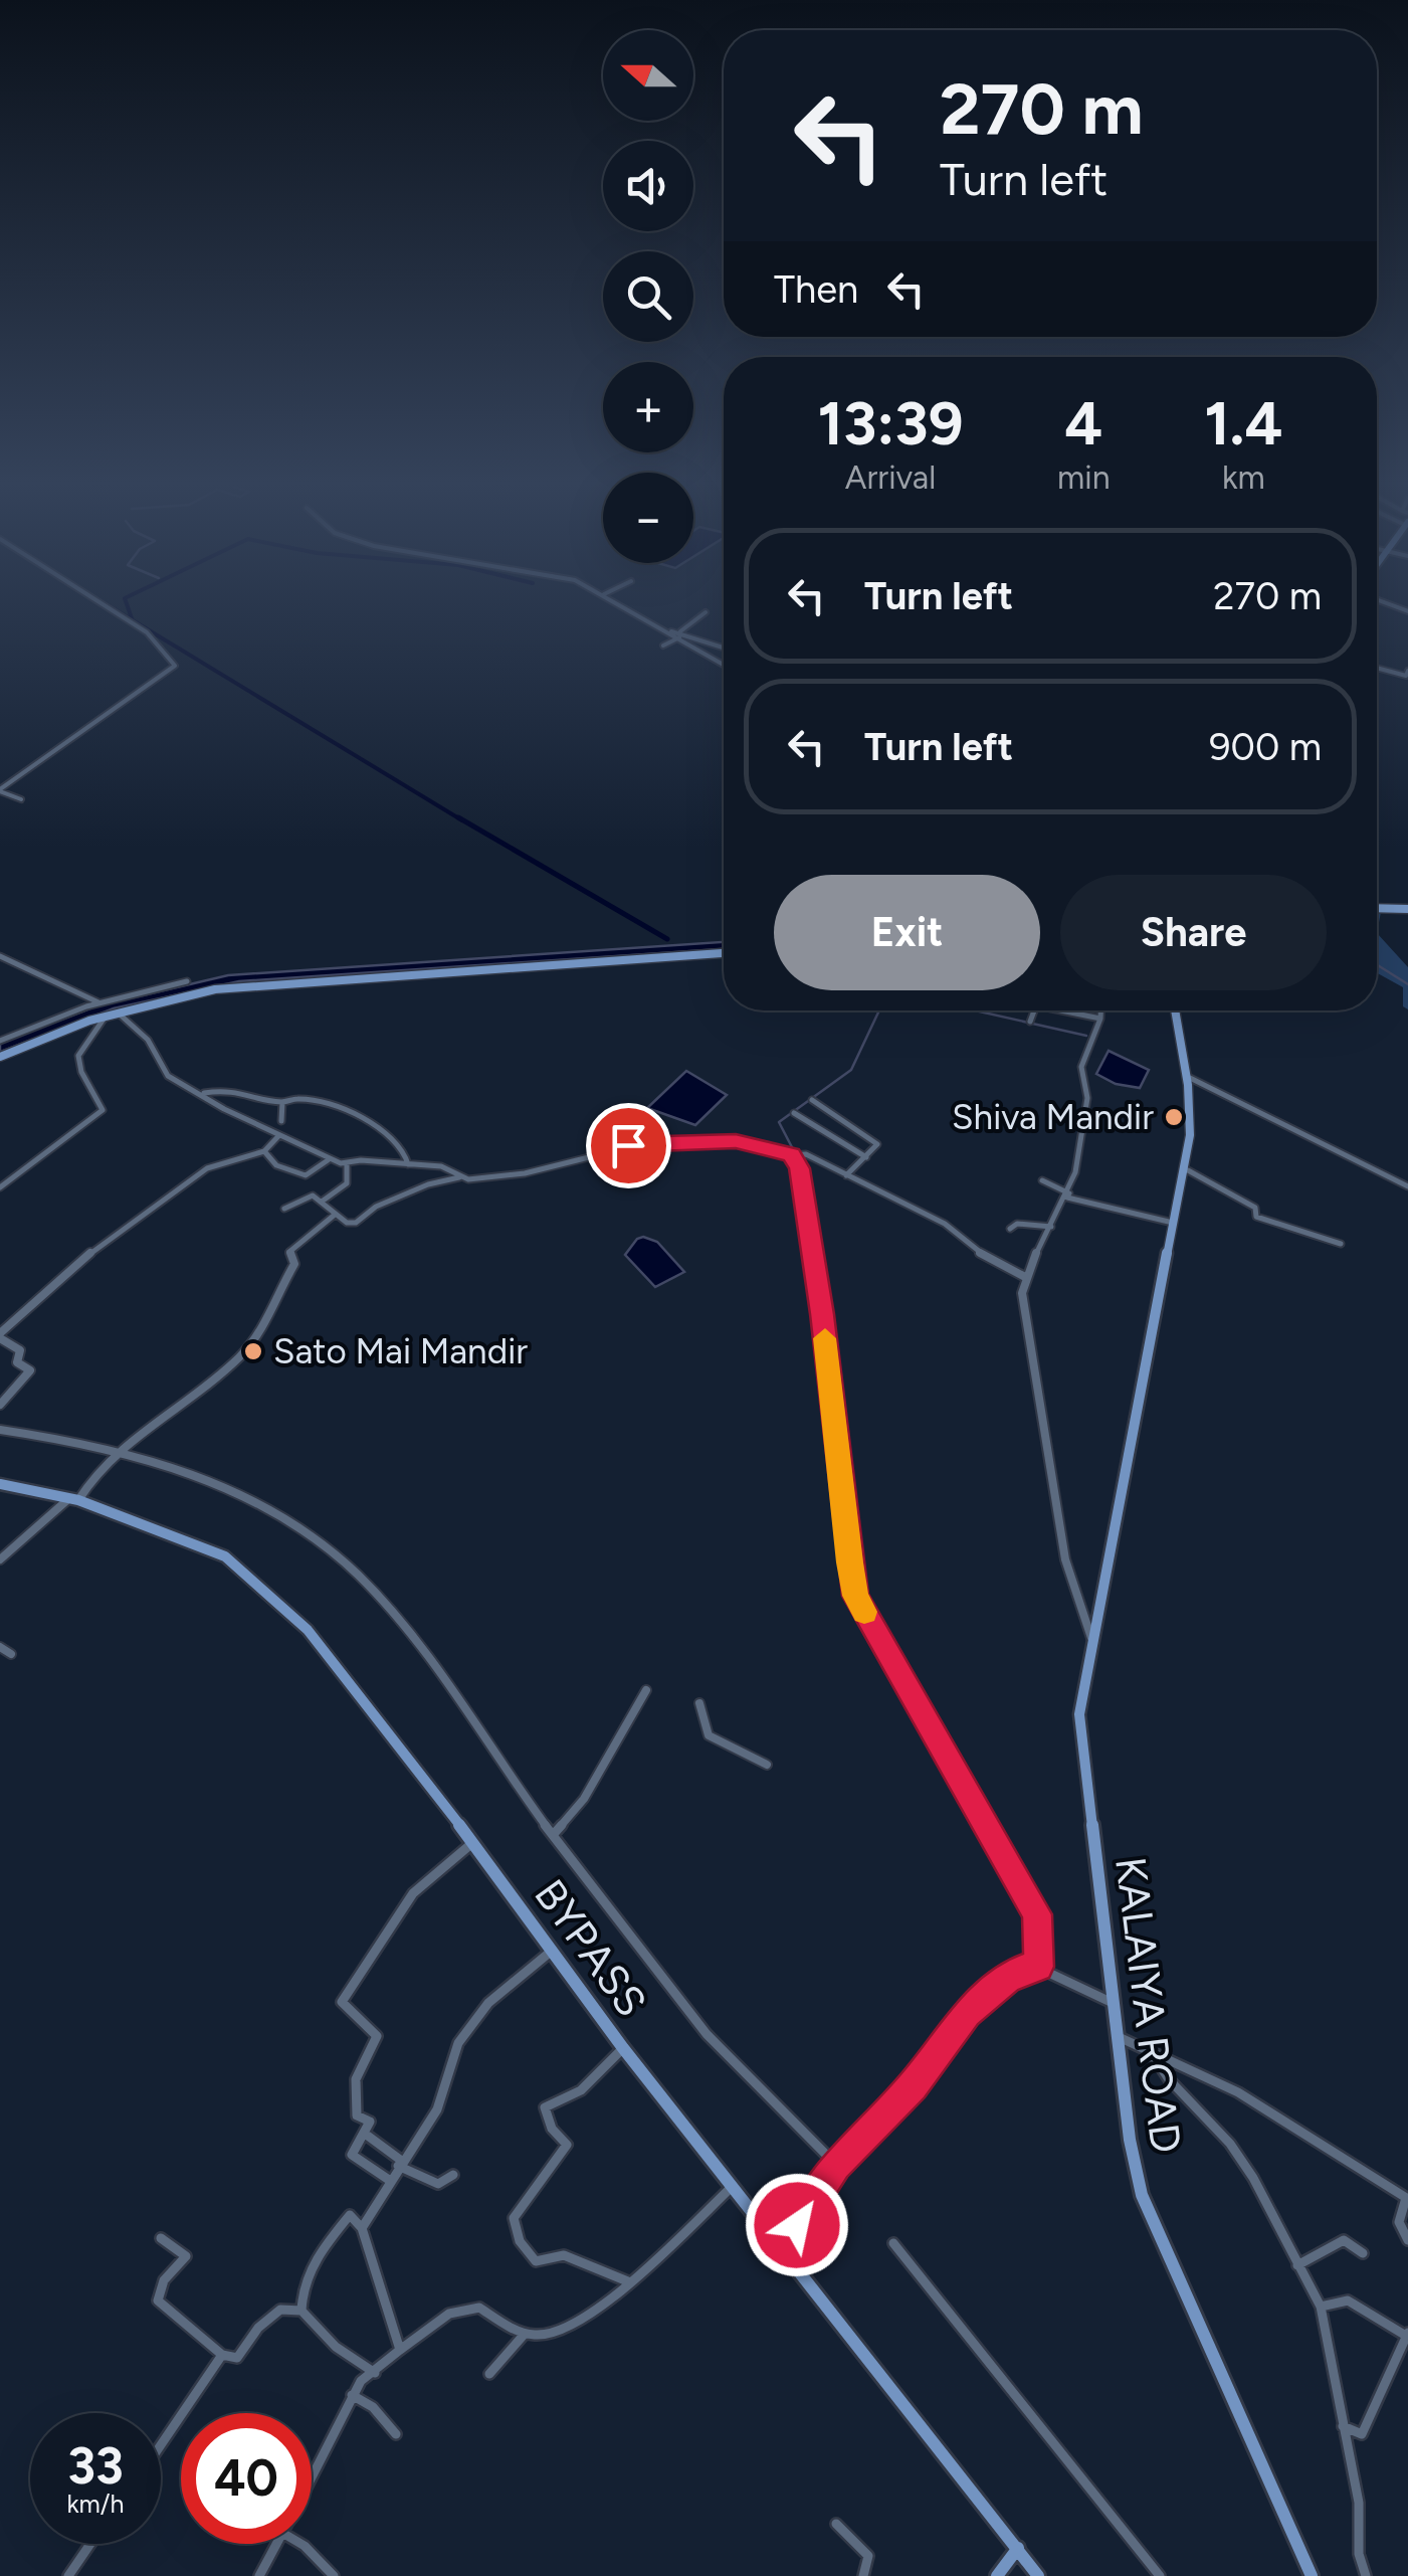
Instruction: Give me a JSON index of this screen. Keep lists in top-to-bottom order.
{
  "streets": {
    "main road": ["BYPASS", "KALAIYA ROAD"]
  },
  "places": ["Shiva Mandir", "Sato Mai Mandir"],
  "north": "left",
  "page": {
    "map_buttons": ["+", "−"],
    "turn": ["270 m", "Turn left"],
    "then": "Then",
    "eta": [
      "13:39",
      "Arrival",
      "4",
      "min",
      "1.4",
      "km"
    ],
    "list": [
      {
        "name": "Turn left",
        "value": "270 m"
      },
      {
        "name": "Turn left",
        "value": "900 m"
      }
    ],
    "buttons": ["Exit", "Share"],
    "speed": "33 km/h",
    "limit": "40"
  }
}
